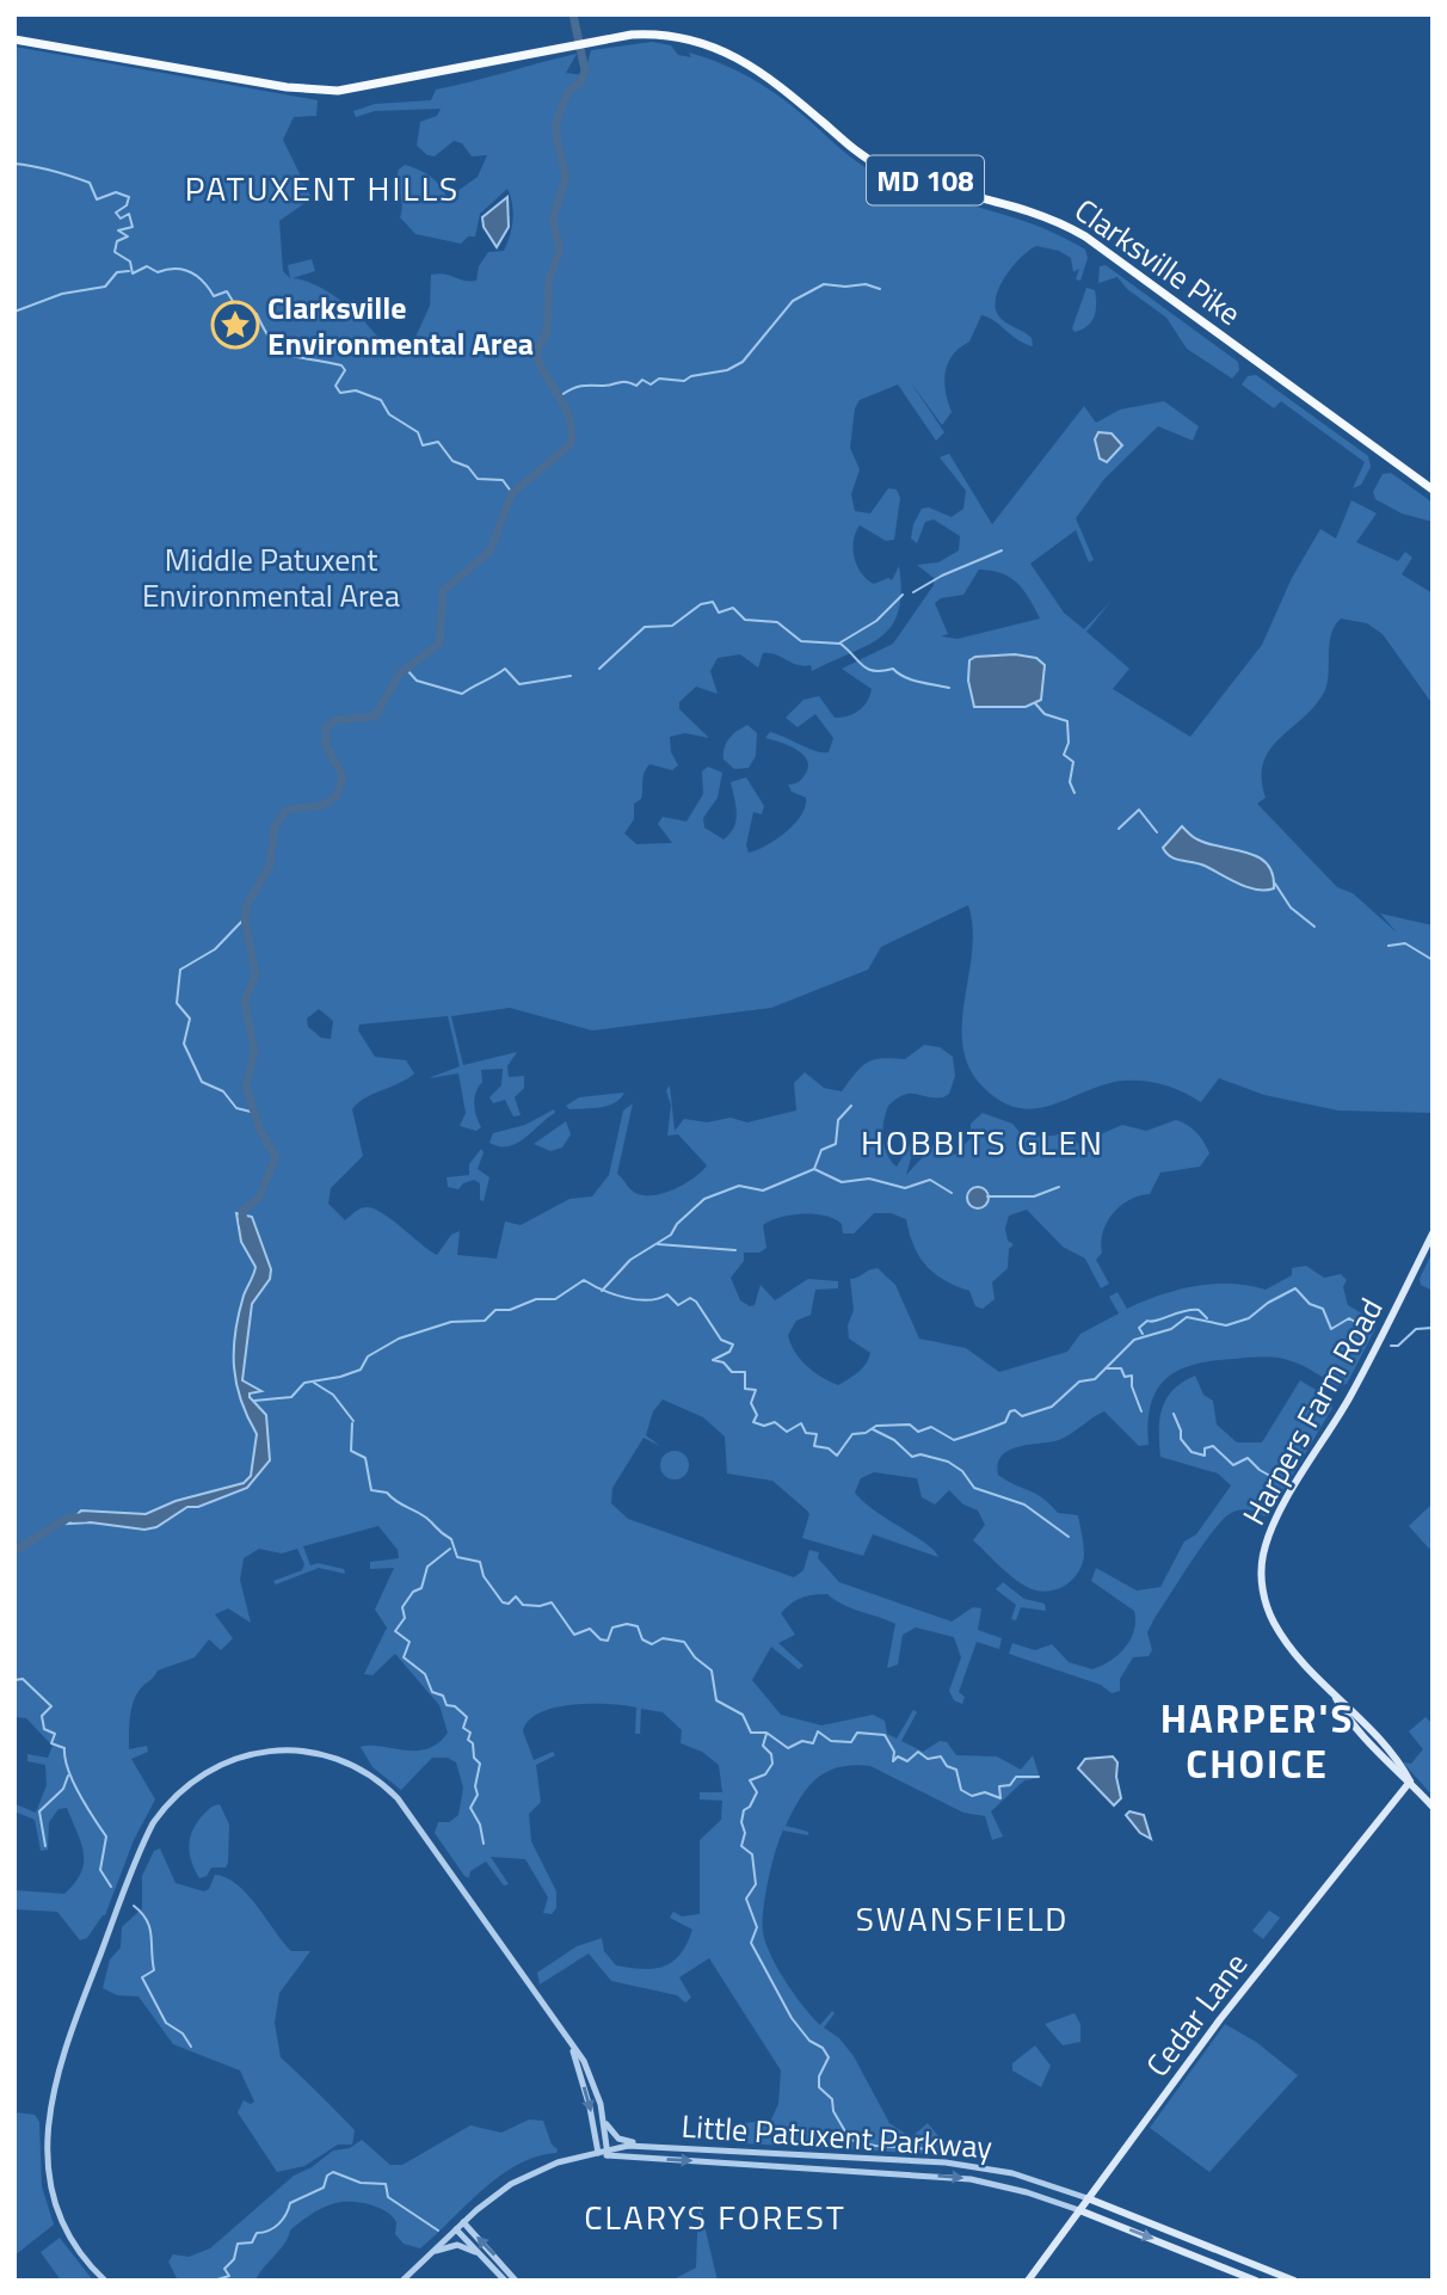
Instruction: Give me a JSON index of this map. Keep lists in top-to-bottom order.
{
  "streets": {
    "main road": [
      "MD 108",
      "Clarksville Pike",
      "Harpers Farm Road",
      "Cedar Lane",
      "Little Patuxent Parkway"
    ]
  },
  "crossings": [
    ["Harpers Farm Road", "Cedar Lane"],
    ["Cedar Lane", "Little Patuxent Parkway"]
  ],
  "districts": [
    "PATUXENT HILLS",
    "HOBBITS GLEN",
    "HARPER'S CHOICE",
    "SWANSFIELD",
    "CLARYS FOREST"
  ],
  "parks": ["Middle Patuxent Environmental Area"],
  "places": {
    "place": ["Clarksville Environmental Area"]
  }
}
